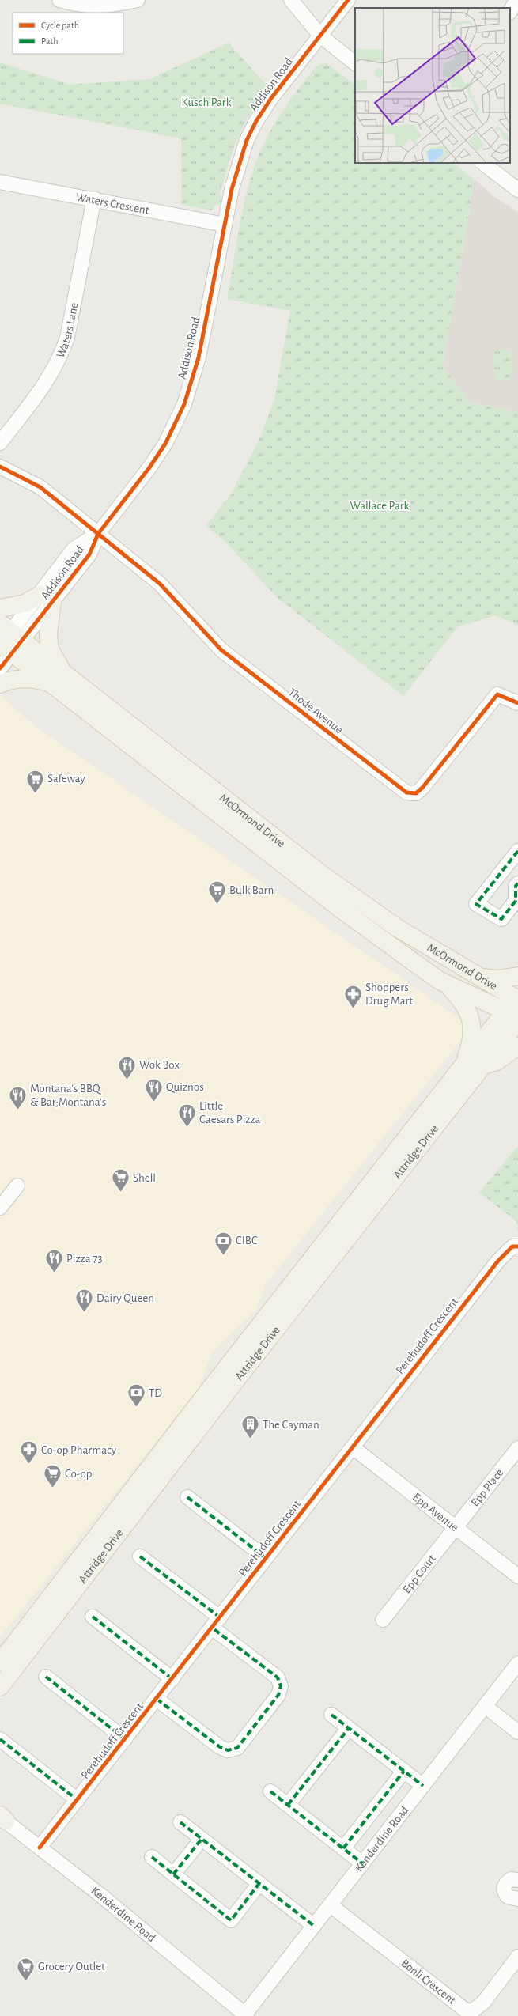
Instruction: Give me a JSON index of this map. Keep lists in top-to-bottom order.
{
  "streets": {
    "main road": ["McOrmond Drive", "Attridge Drive"],
    "street": [
      "Addison Road",
      "Waters Crescent",
      "Waters Lane",
      "Thode Avenue",
      "Perehudoff Crescent",
      "Epp Place",
      "Epp Avenue",
      "Epp Court",
      "Kenderdine Road",
      "Bonli Crescent"
    ]
  },
  "crossings": [
    ["Addison Road", "Waters Crescent"],
    ["Addison Road", "Thode Avenue"],
    ["Addison Road", "McOrmond Drive"],
    ["Waters Crescent", "Waters Lane"],
    ["McOrmond Drive", "Attridge Drive"],
    ["Perehudoff Crescent", "Epp Avenue"],
    ["Perehudoff Crescent", "Kenderdine Road"],
    ["Epp Place", "Epp Avenue"],
    ["Epp Place", "Epp Court"],
    ["Epp Avenue", "Epp Court"],
    ["Kenderdine Road", "Bonli Crescent"]
  ],
  "parks": ["Kusch Park", "Wallace Park"],
  "places": {
    "supermarket": [
      "Safeway",
      "Bulk Barn",
      "Shell",
      "Co-op",
      "Grocery Outlet"
    ],
    "pharmacy": ["Shoppers Drug Mart", "Co-op Pharmacy"],
    "restaurant": [
      "Wok Box",
      "Quiznos",
      "Montana's BBQ & Bar;Montana's",
      "Little Caesars Pizza",
      "Pizza 73",
      "Dairy Queen"
    ],
    "bank": ["CIBC", "TD"],
    "building": ["The Cayman"]
  },
  "legend": ["Cycle path", "Path"]
}
